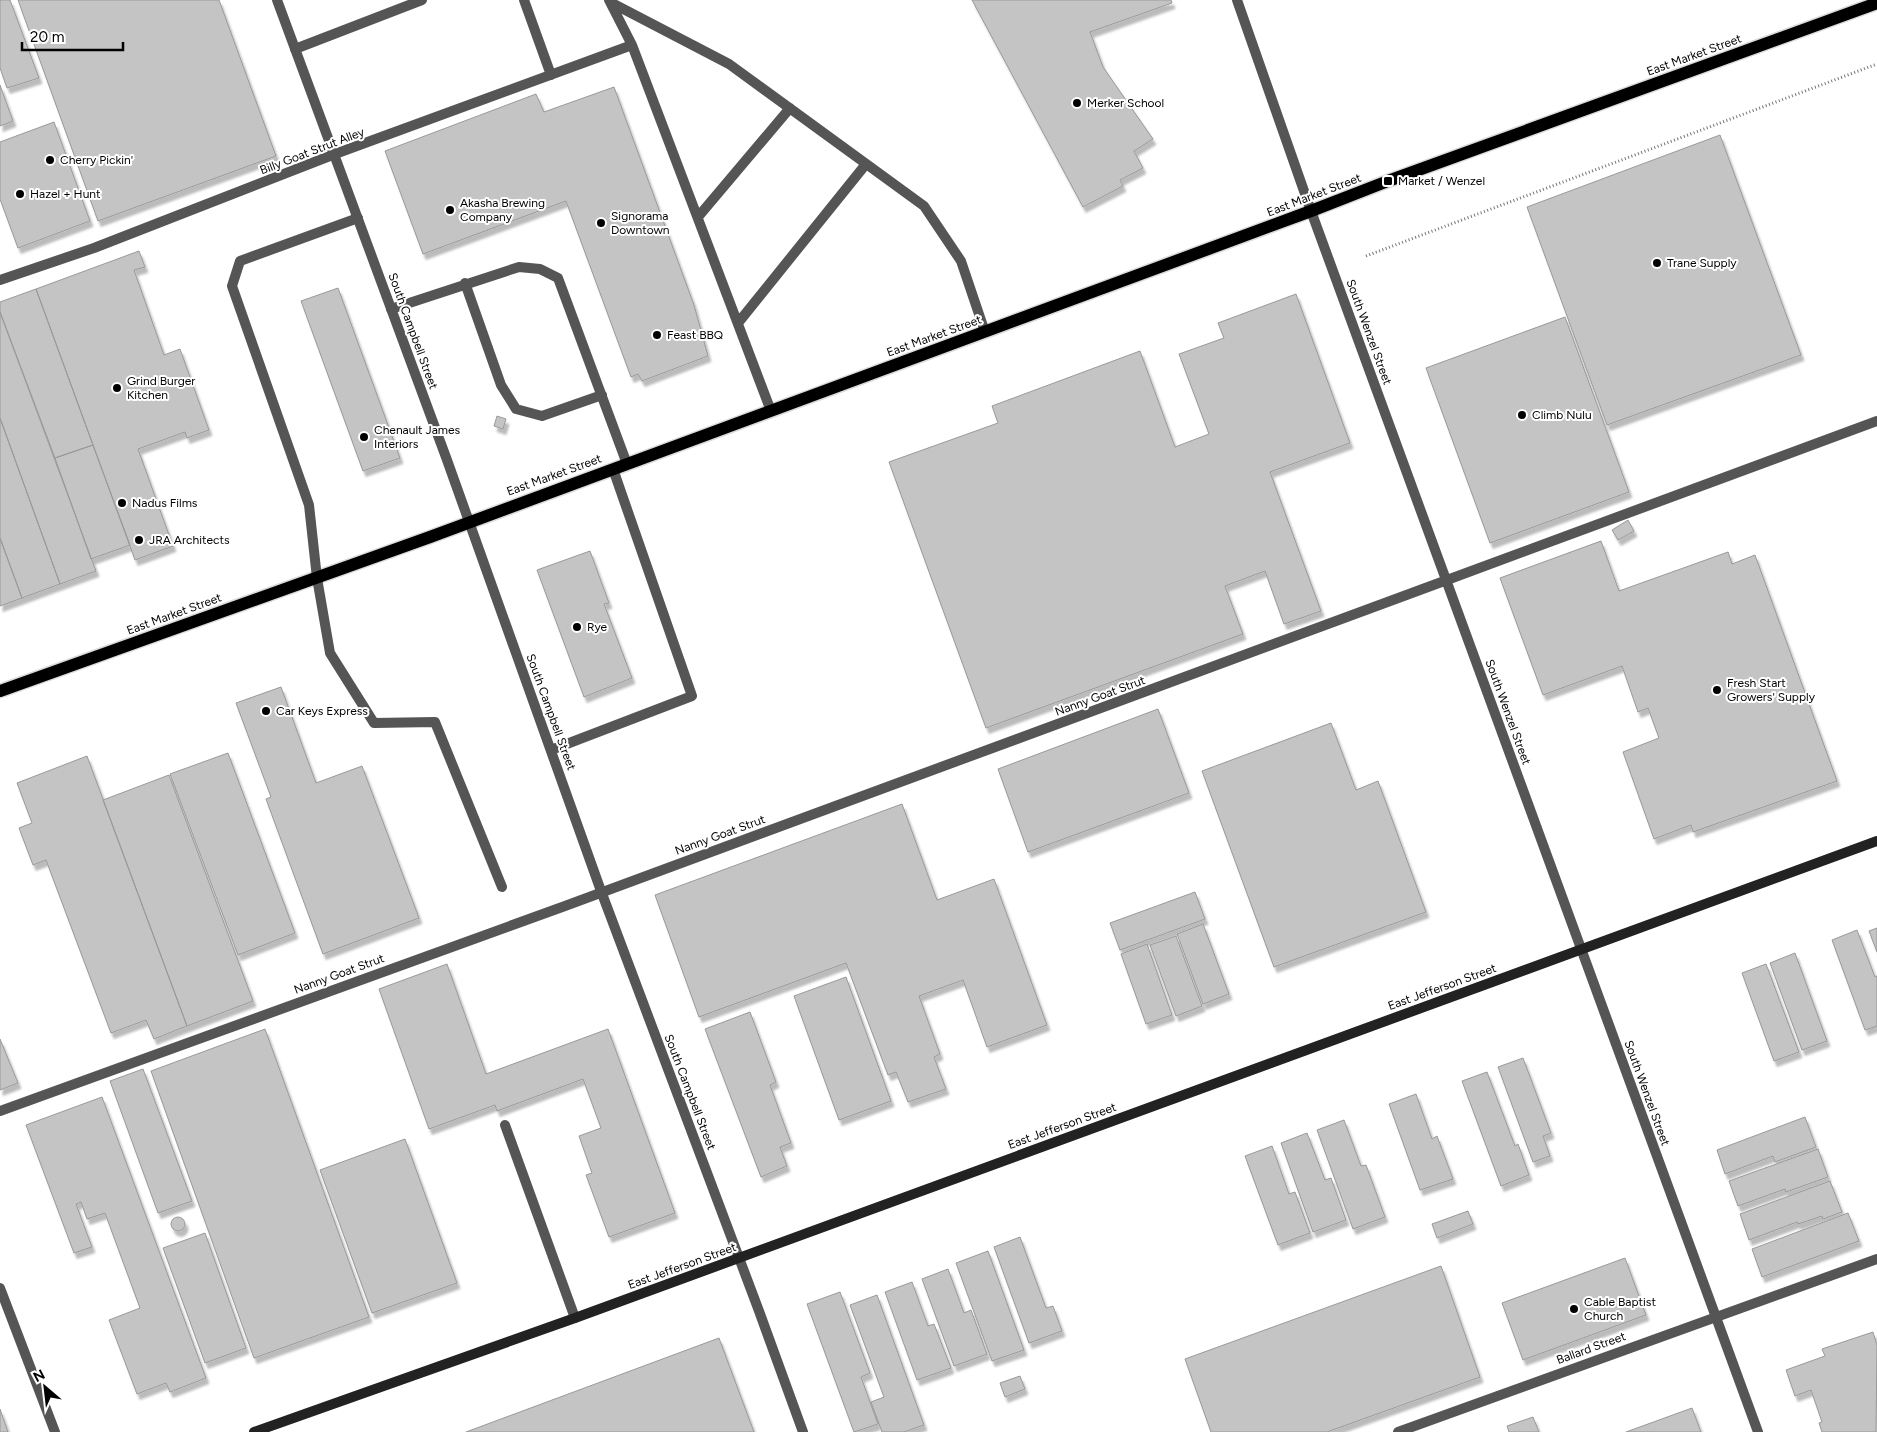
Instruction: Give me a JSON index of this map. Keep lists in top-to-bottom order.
{
  "streets": {
    "main road": ["East Market Street"],
    "street": [
      "Billy Goat Strut Alley",
      "South Campbell Street",
      "South Wenzel Street",
      "Nanny Goat Strut",
      "East Jefferson Street",
      "Ballard Street"
    ]
  },
  "crossings": [
    ["East Market Street", "South Campbell Street"],
    ["East Market Street", "South Wenzel Street"],
    ["Billy Goat Strut Alley", "South Campbell Street"],
    ["South Campbell Street", "Nanny Goat Strut"],
    ["South Campbell Street", "East Jefferson Street"],
    ["South Wenzel Street", "Nanny Goat Strut"],
    ["South Wenzel Street", "East Jefferson Street"],
    ["South Wenzel Street", "Ballard Street"]
  ],
  "places": {
    "other": [
      "Merker School",
      "Cherry Pickin'",
      "Hazel + Hunt",
      "Akasha Brewing Company",
      "Signorama Downtown",
      "Trane Supply",
      "Feast BBQ",
      "Grind Burger Kitchen",
      "Climb Nulu",
      "Chenault James Interiors",
      "Nadus Films",
      "JRA Architects",
      "Rye",
      "Fresh Start Growers' Supply",
      "Car Keys Express",
      "Cable Baptist Church"
    ],
    "transit": ["Market / Wenzel"]
  },
  "scale_bar": "20 m",
  "north": "top left"
}
